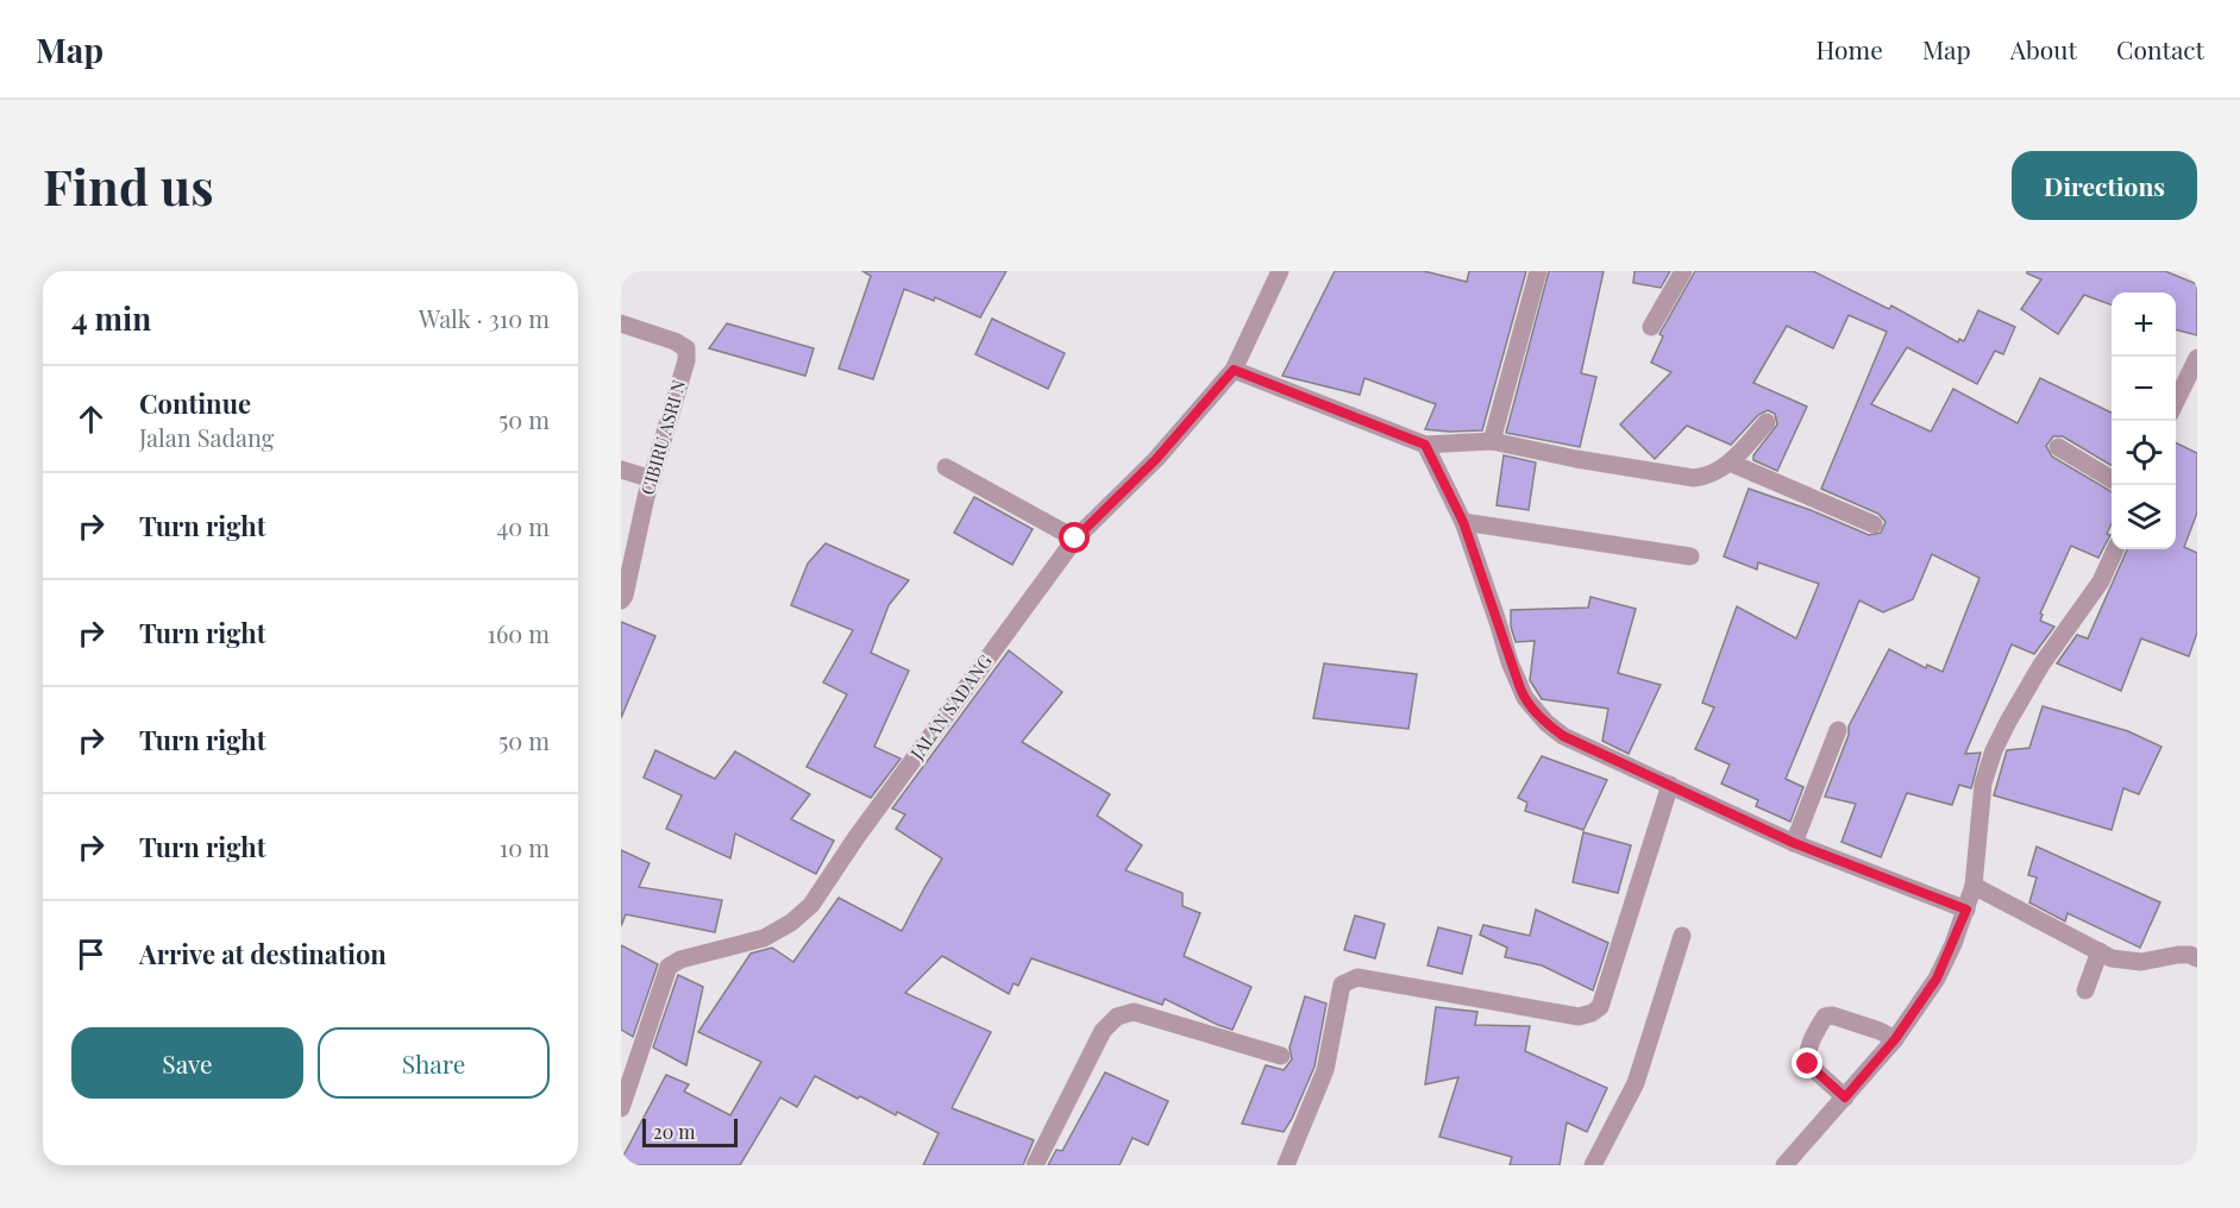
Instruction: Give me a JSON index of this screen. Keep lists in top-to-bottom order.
{
  "streets": {
    "street": ["CIBIRU ASRI N", "JALAN SADANG"]
  },
  "scale_bar": "20 m",
  "page": {
    "header": "Map",
    "nav": [
      "Home",
      "Map",
      "About",
      "Contact"
    ],
    "buttons": [
      "Directions",
      ["Save", "Share"]
    ],
    "title": "Find us",
    "heading": ["4 min", "Walk · 310 m"],
    "map_buttons": ["+", "−"],
    "list": [
      ["Continue", "Jalan Sadang", "50 m"],
      ["Turn right", "40 m"],
      ["Turn right", "160 m"],
      ["Turn right", "50 m"],
      ["Turn right", "10 m"],
      "Arrive at destination"
    ],
    "scale": "20 m"
  }
}
